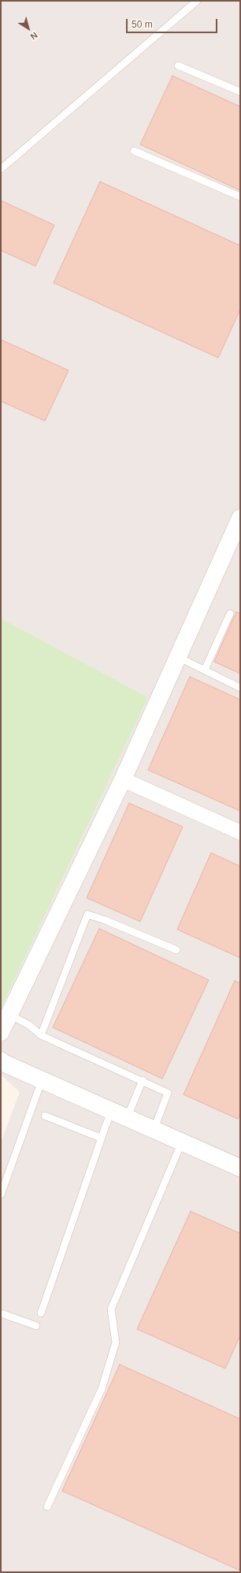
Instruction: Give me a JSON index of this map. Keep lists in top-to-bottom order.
{
  "scale_bar": "50 m",
  "north": "bottom right"
}
